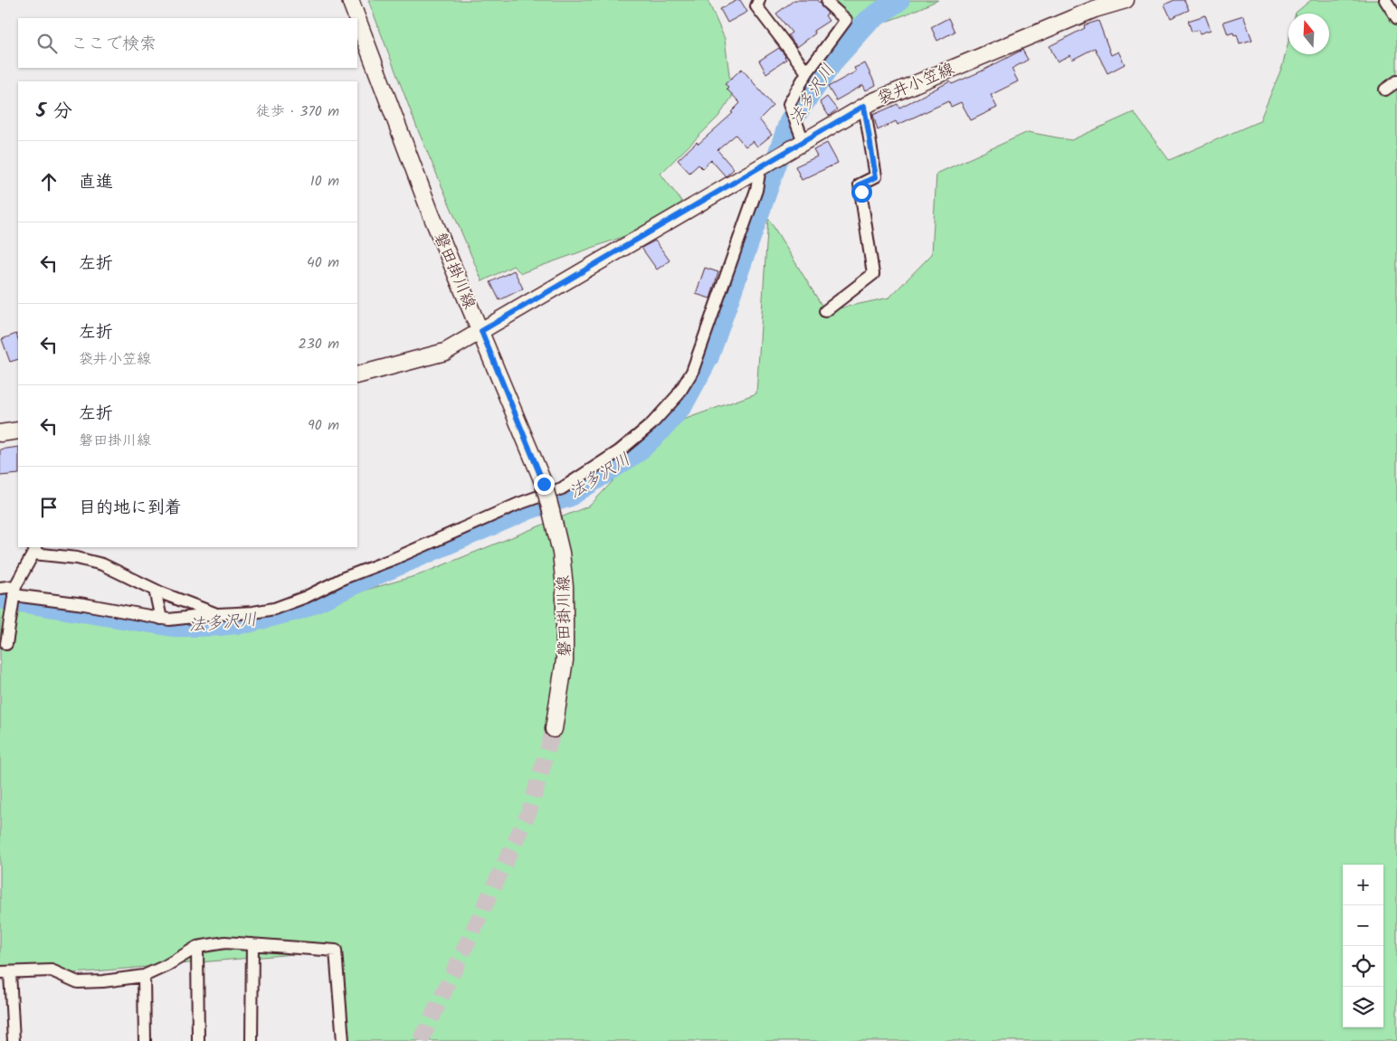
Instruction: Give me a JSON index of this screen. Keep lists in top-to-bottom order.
{
  "streets": {
    "main road": ["袋井小笠線", "磐田掛川線"]
  },
  "crossings": [
    ["袋井小笠線", "磐田掛川線"]
  ],
  "water": ["法多沢川"],
  "north": "top",
  "page": {
    "search": "ここで検索",
    "heading": ["5 分", "徒歩 · 370 m"],
    "list": [
      ["直進", "10 m"],
      ["左折", "40 m"],
      ["左折", "袋井小笠線", "230 m"],
      ["左折", "磐田掛川線", "90 m"],
      "目的地に到着"
    ],
    "map_buttons": ["+", "−"]
  }
}
